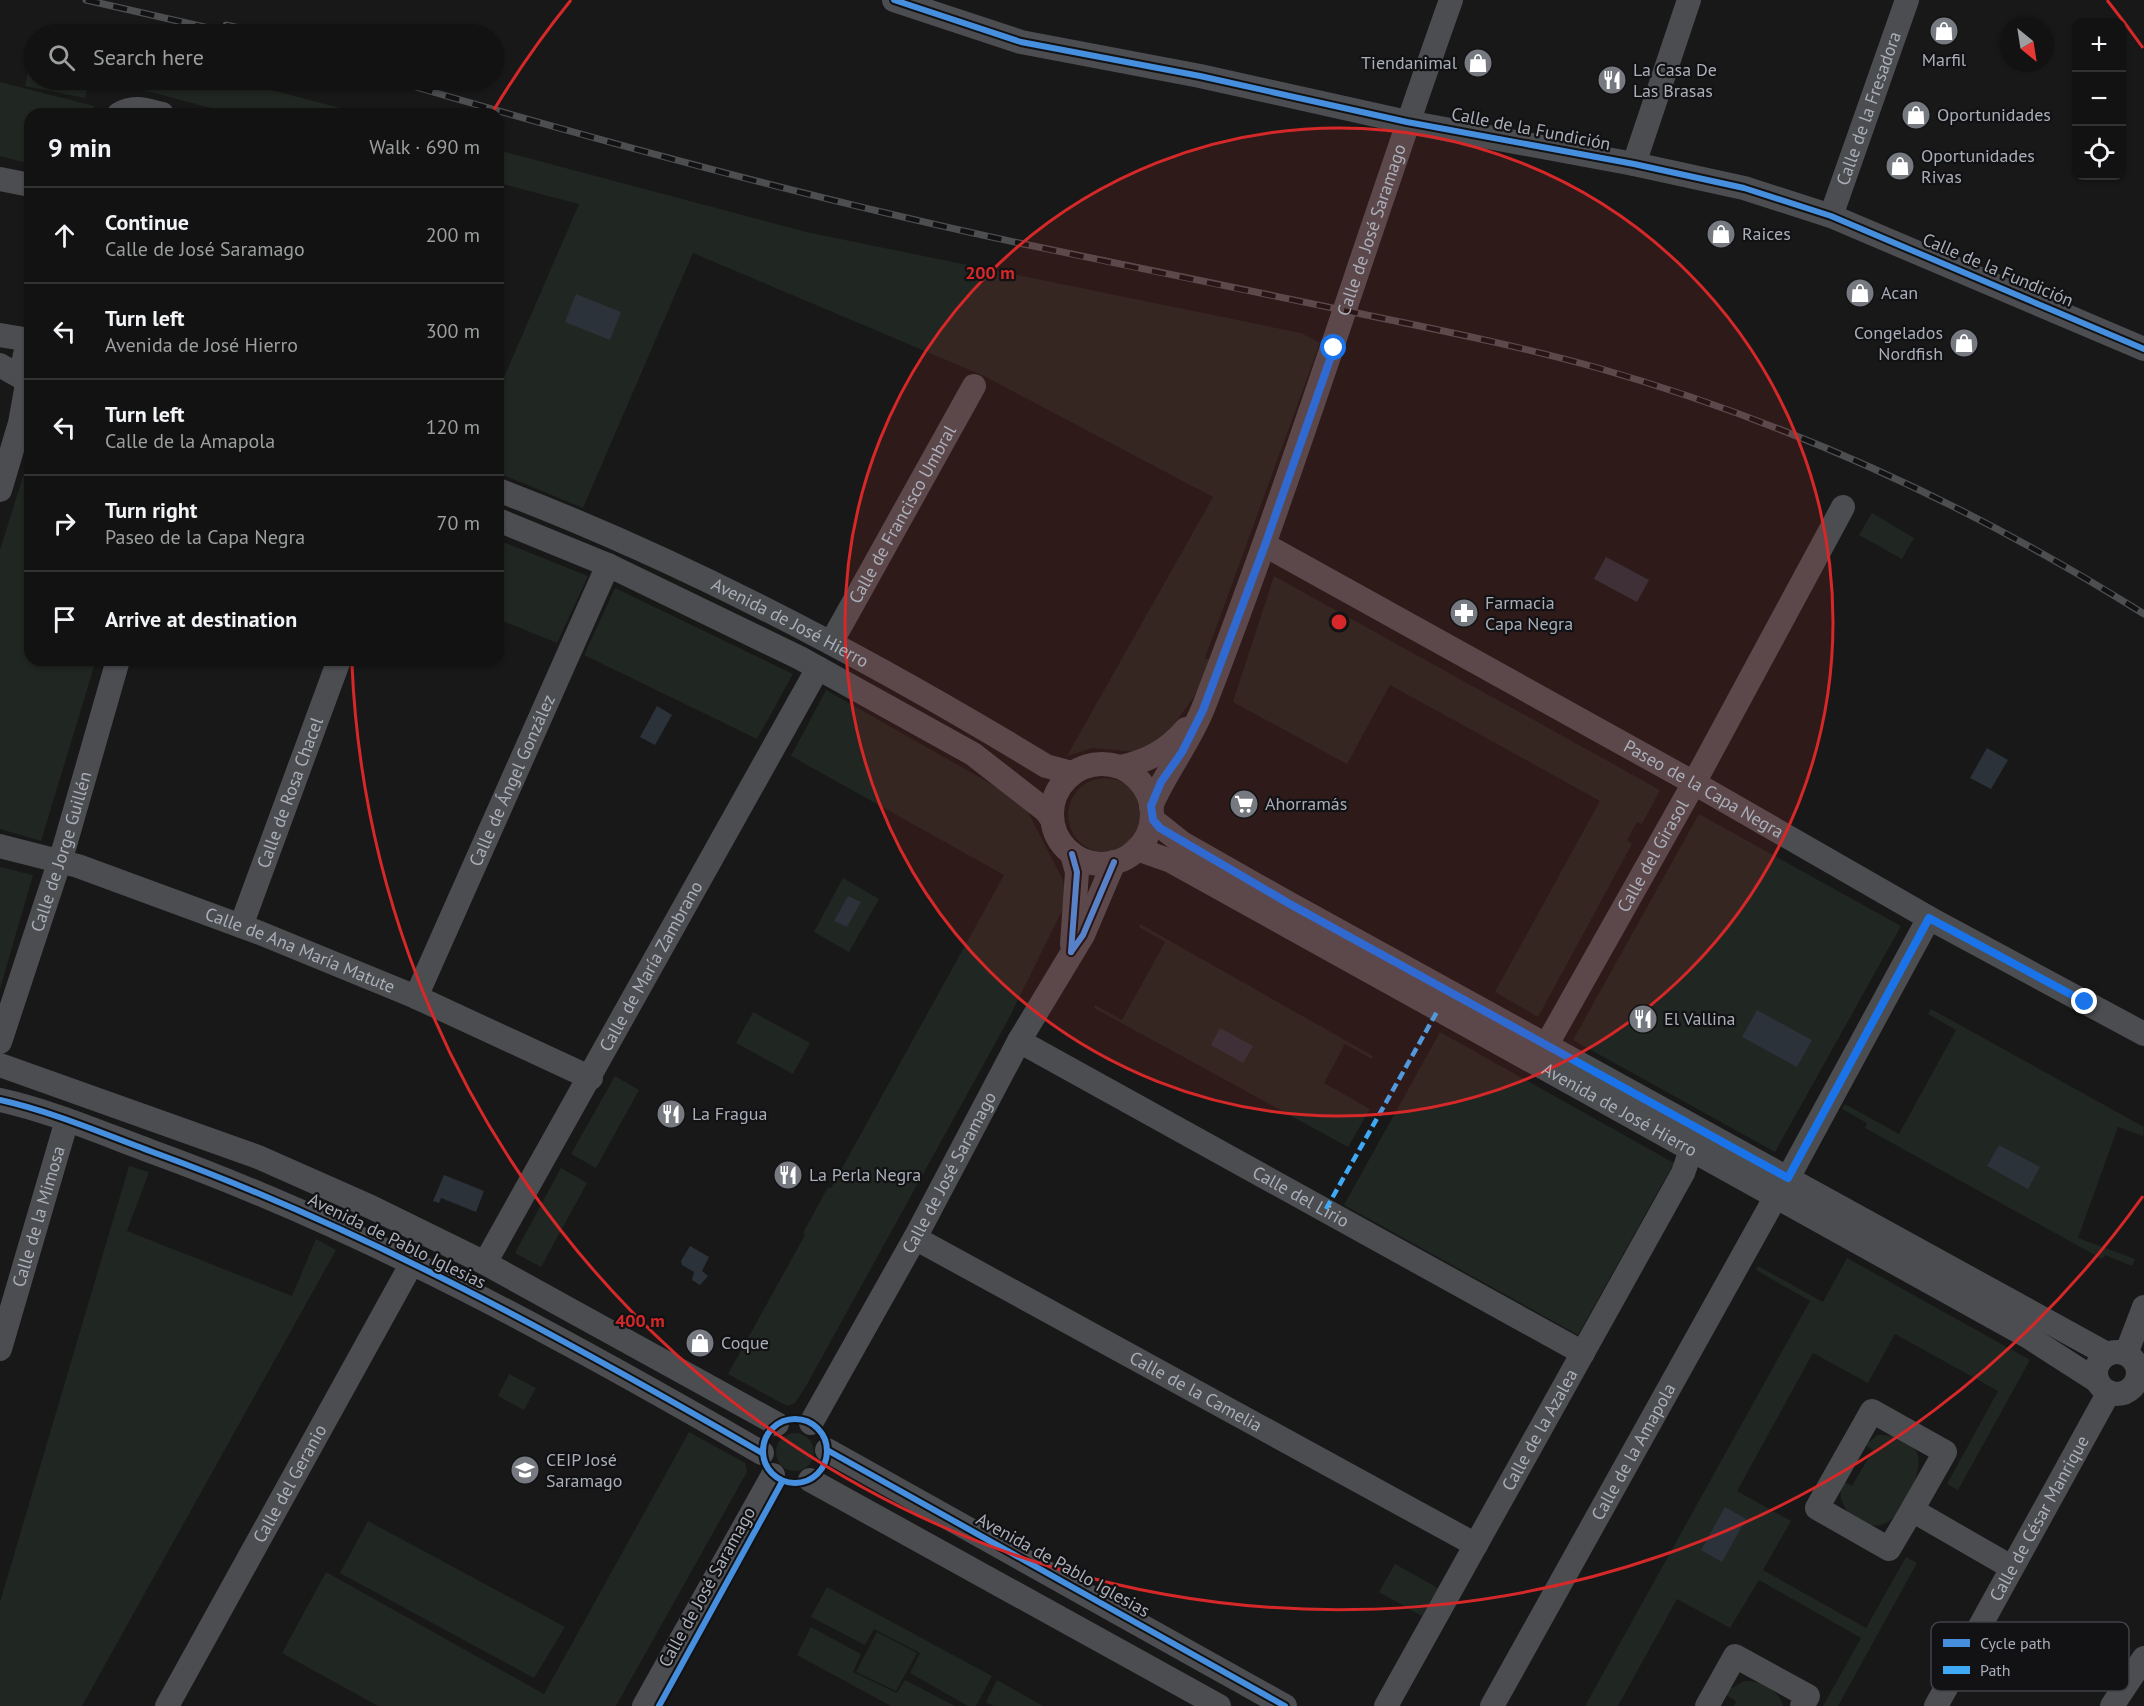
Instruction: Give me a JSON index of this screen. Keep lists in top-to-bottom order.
{
  "streets": {
    "street": [
      "Calle de la Fresadora",
      "Calle de la Fundición",
      "Calle de José Saramago",
      "Calle de Francisco Umbral",
      "Avenida de José Hierro",
      "Calle de Ángel González",
      "Paseo de la Capa Negra",
      "Calle de Rosa Chacel",
      "Calle de Jorge Guillén",
      "Calle del Girasol",
      "Calle de Ana María Matute",
      "Calle de María Zambrano",
      "Calle del Lirio",
      "Calle de la Mimosa",
      "Avenida de Pablo Iglesias",
      "Calle de la Camelia",
      "Calle de la Azalea",
      "Calle de la Amapola",
      "Calle del Geranio",
      "Calle de César Manrique"
    ]
  },
  "crossings": [
    ["Calle de la Fresadora", "Calle de la Fundición"],
    ["Calle de la Fundición", "Calle de José Saramago"],
    ["Calle de José Saramago", "Avenida de José Hierro"],
    ["Calle de José Saramago", "Paseo de la Capa Negra"],
    ["Calle de José Saramago", "Calle del Lirio"],
    ["Calle de José Saramago", "Avenida de Pablo Iglesias"],
    ["Calle de José Saramago", "Calle de la Camelia"],
    ["Calle de Francisco Umbral", "Avenida de José Hierro"],
    ["Avenida de José Hierro", "Calle de Ángel González"],
    ["Avenida de José Hierro", "Calle del Girasol"],
    ["Avenida de José Hierro", "Calle de María Zambrano"],
    ["Avenida de José Hierro", "Calle de la Azalea"],
    ["Avenida de José Hierro", "Calle de la Amapola"],
    ["Avenida de José Hierro", "Calle de César Manrique"],
    ["Calle de Ángel González", "Calle de Ana María Matute"],
    ["Paseo de la Capa Negra", "Calle del Girasol"],
    ["Paseo de la Capa Negra", "Calle de la Amapola"],
    ["Calle de Rosa Chacel", "Calle de Ana María Matute"],
    ["Calle de Jorge Guillén", "Calle de Ana María Matute"],
    ["Calle de Ana María Matute", "Calle de María Zambrano"],
    ["Calle de María Zambrano", "Avenida de Pablo Iglesias"],
    ["Calle del Lirio", "Calle de la Azalea"],
    ["Calle de la Mimosa", "Avenida de Pablo Iglesias"],
    ["Avenida de Pablo Iglesias", "Calle del Geranio"],
    ["Calle de la Camelia", "Calle de la Azalea"]
  ],
  "places": {
    "shop": [
      "Marfil",
      "Tiendanimal",
      "Oportunidades",
      "Oportunidades Rivas",
      "Raices",
      "Acan",
      "Congelados Nordfish",
      "Coque"
    ],
    "restaurant": [
      "La Casa De Las Brasas",
      "El Vallina",
      "La Fragua",
      "La Perla Negra"
    ],
    "pharmacy": ["Farmacia Capa Negra"],
    "supermarket": ["Ahorramás"],
    "school or university": ["CEIP José Saramago"]
  },
  "legend": ["Cycle path", "Path"],
  "north": "bottom right",
  "page": {
    "map_buttons": ["+", "−"],
    "search": "Search here",
    "heading": ["9 min", "Walk · 690 m"],
    "list": [
      ["Continue", "Calle de José Saramago", "200 m"],
      ["Turn left", "Avenida de José Hierro", "300 m"],
      ["Turn left", "Calle de la Amapola", "120 m"],
      ["Turn right", "Paseo de la Capa Negra", "70 m"],
      "Arrive at destination"
    ]
  },
  "rings": ["200 m", "400 m"]
}
